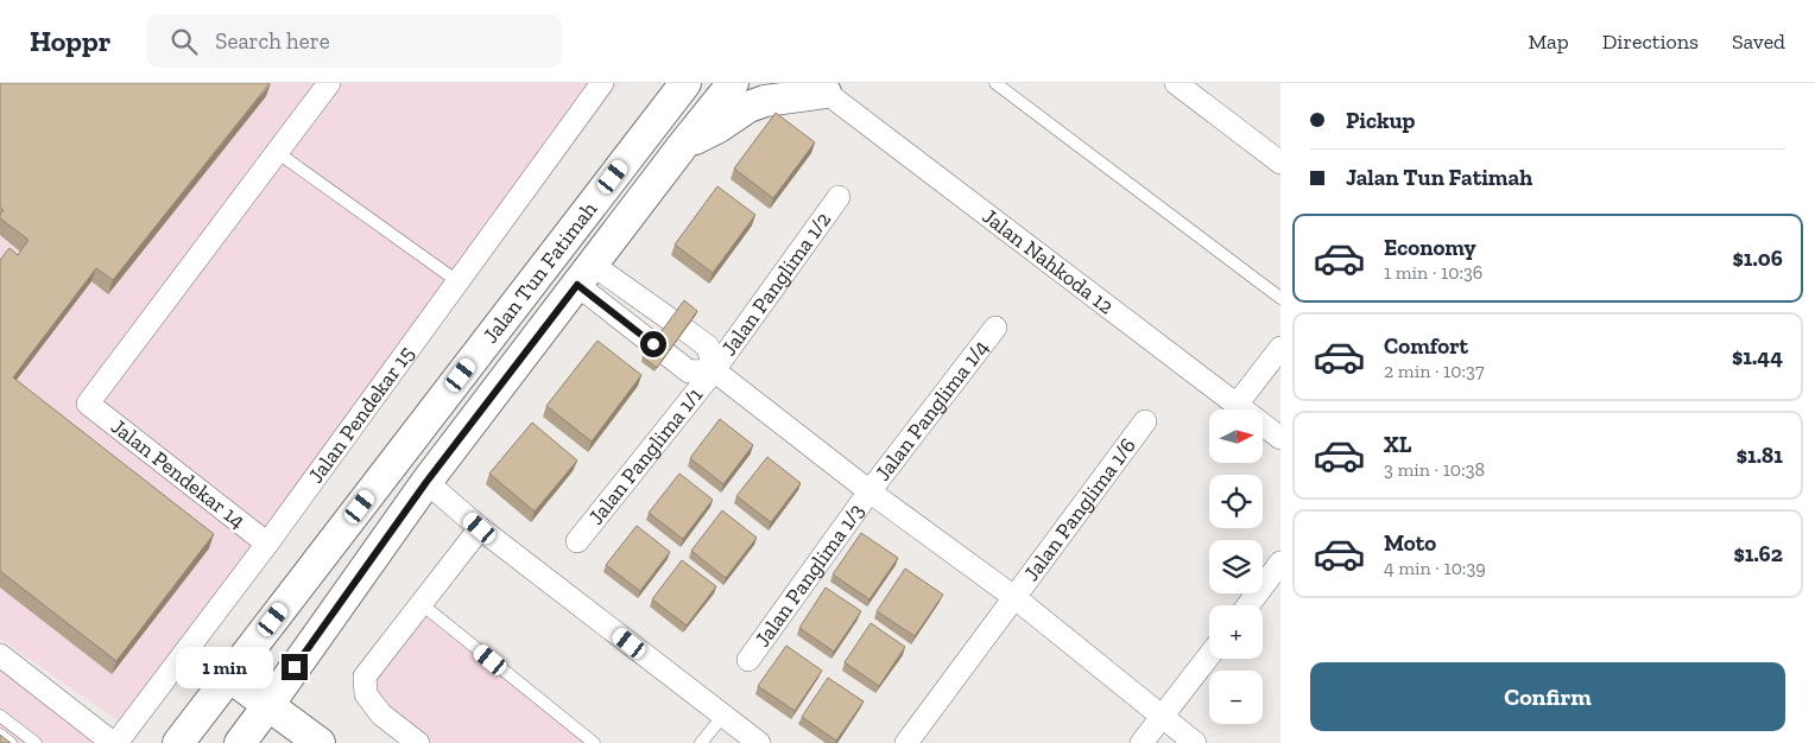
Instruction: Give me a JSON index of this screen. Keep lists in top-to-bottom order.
{
  "streets": {
    "main road": ["Jalan Tun Fatimah"],
    "street": [
      "Jalan Nahkoda 12",
      "Jalan Panglima 1/2",
      "Jalan Panglima 1/4",
      "Jalan Pendekar 15",
      "Jalan Panglima 1/1",
      "Jalan Pendekar 14",
      "Jalan Panglima 1/6",
      "Jalan Panglima 1/3"
    ]
  },
  "crossings": [
    ["Jalan Panglima 1/2", "Jalan Panglima 1/1"],
    ["Jalan Panglima 1/4", "Jalan Panglima 1/3"],
    ["Jalan Pendekar 15", "Jalan Pendekar 14"]
  ],
  "north": "right",
  "page": {
    "header": "Hoppr",
    "search": "Search here",
    "nav": ["Map", "Directions", "Saved"],
    "banner": ["Pickup", "Jalan Tun Fatimah"],
    "list": [
      {
        "name": "Economy",
        "note": "1 min · 10:36",
        "value": "$1.06"
      },
      {
        "name": "Comfort",
        "note": "2 min · 10:37",
        "value": "$1.44"
      },
      {
        "name": "XL",
        "note": "3 min · 10:38",
        "value": "$1.81"
      },
      {
        "name": "Moto",
        "note": "4 min · 10:39",
        "value": "$1.62"
      }
    ],
    "map_buttons": ["+", "−"],
    "bubble": "1 min",
    "buttons": "Confirm"
  }
}
